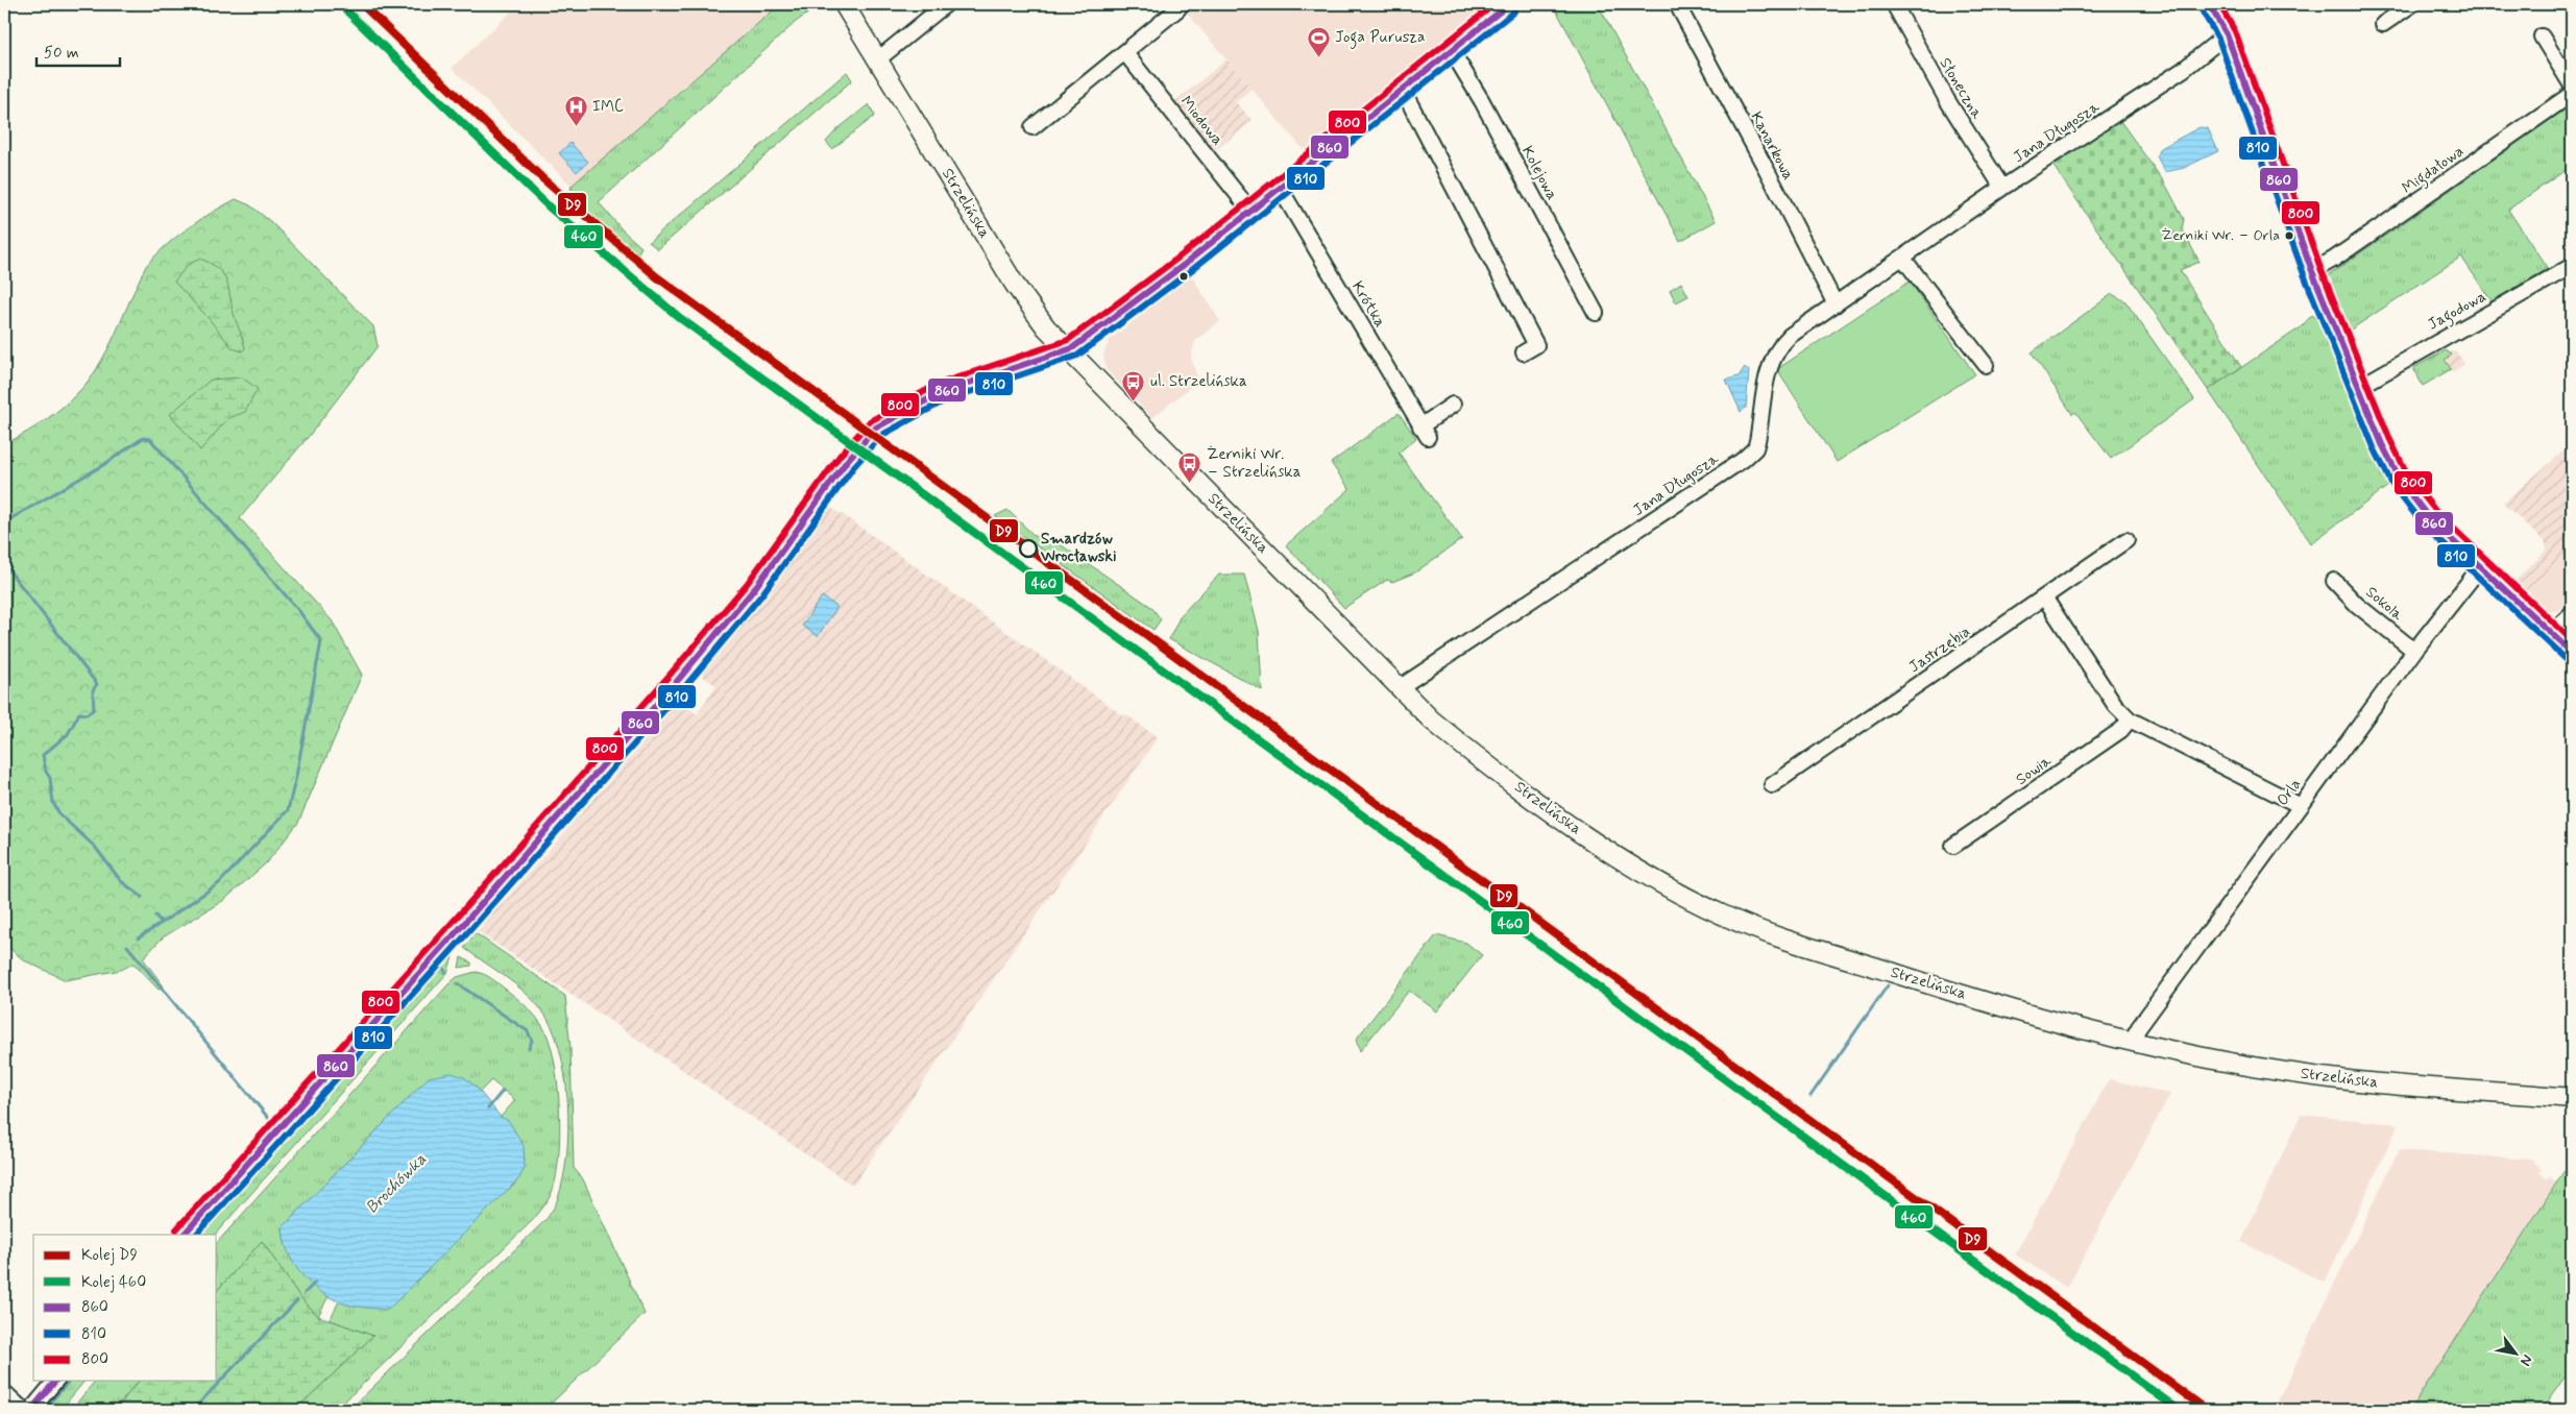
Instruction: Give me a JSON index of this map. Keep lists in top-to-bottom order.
{
  "streets": {
    "main road": ["Strzelińska"],
    "street": [
      "Słoneczna",
      "Miodowa",
      "Jana Długosza",
      "Kanarkowa",
      "Migdałowa",
      "Kolejowa",
      "Krótka",
      "Jagodowa",
      "Sokola",
      "Jastrzębia",
      "Sowia",
      "Orla"
    ]
  },
  "crossings": [
    ["Słoneczna", "Jana Długosza"],
    ["Jana Długosza", "Kanarkowa"],
    ["Jana Długosza", "Strzelińska"],
    ["Strzelińska", "Orla"],
    ["Sokola", "Orla"]
  ],
  "water": ["Brochówka"],
  "places": {
    "sports": ["Joga Purusza"],
    "hospital": ["IMC"],
    "other": ["Żerniki Wr. – Orla", "Smardzów Wrocławski"],
    "bus stop": ["ul. Strzelińska", "Żerniki Wr. – Strzelińska"]
  },
  "lines": [
    "rail line D9",
    "transit line 860",
    "transit line 800",
    "transit line 810",
    "rail line 460"
  ],
  "legend": [
    "Kolej D9",
    "Kolej 460",
    "860",
    "810",
    "800"
  ],
  "scale_bar": "50 m",
  "north": "bottom right"
}
